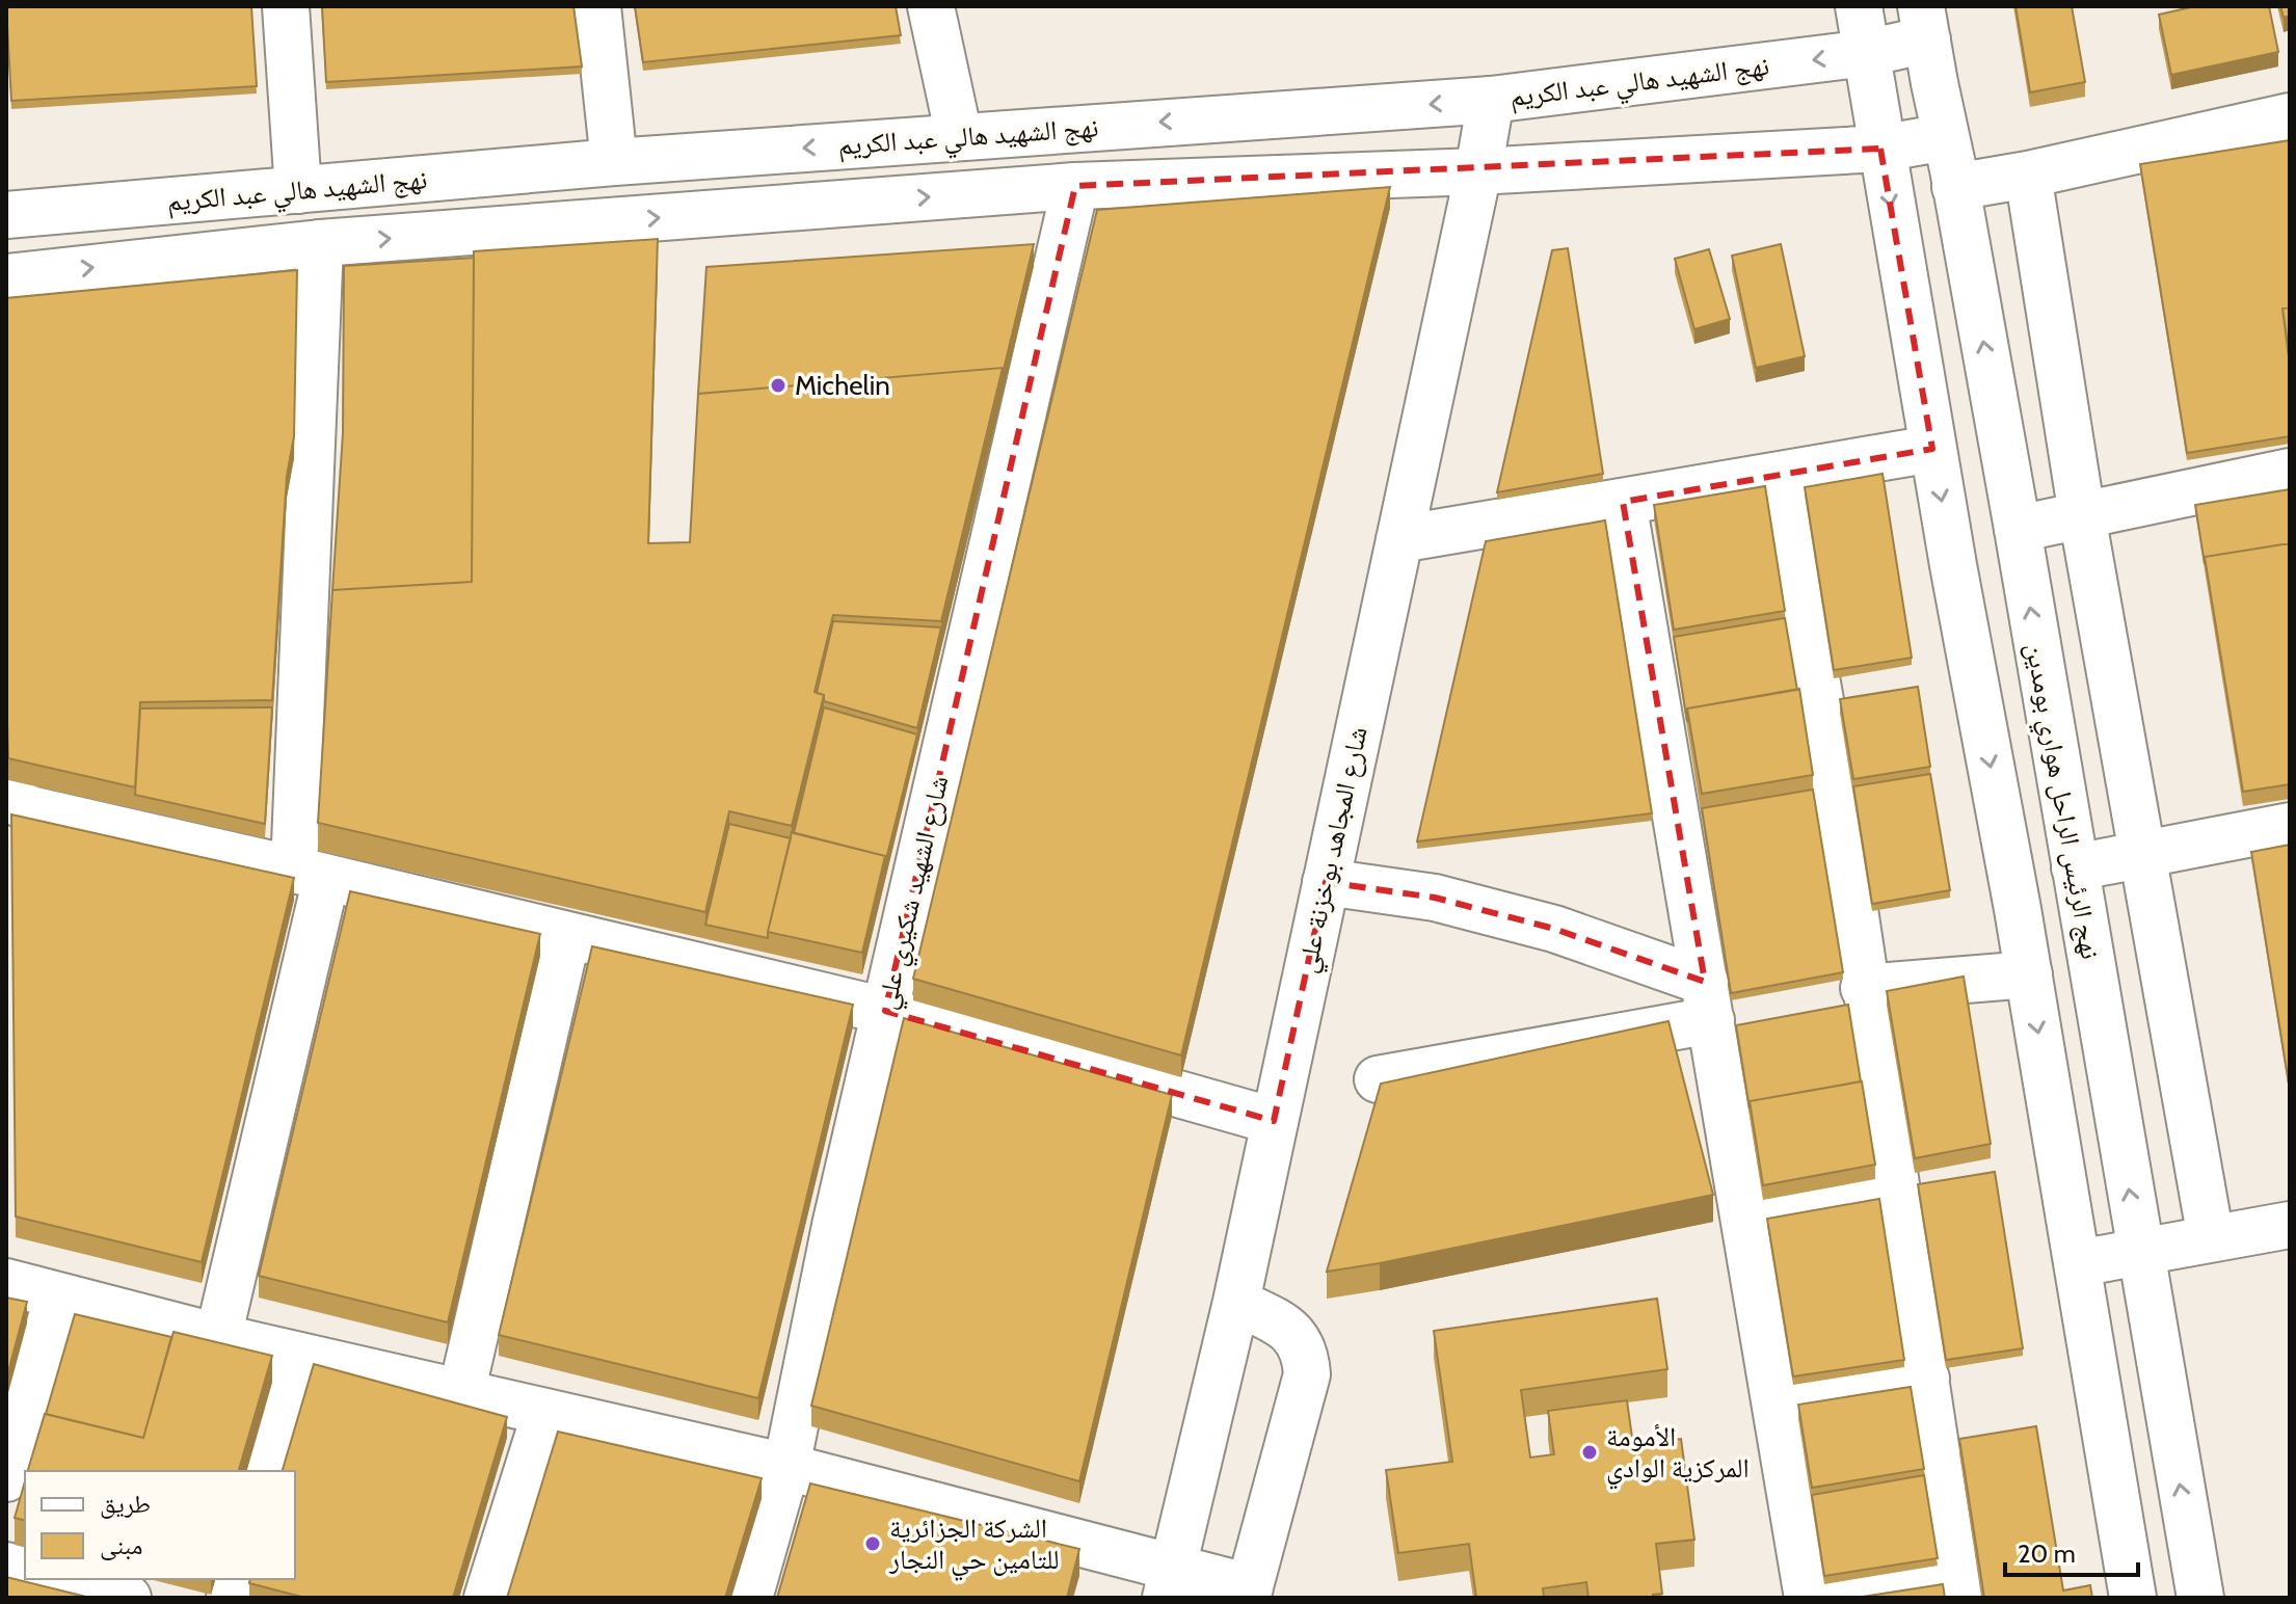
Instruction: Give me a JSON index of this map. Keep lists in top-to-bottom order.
{
  "streets": {
    "street": [
      "نهج الشهيد هالي عبد الكريم",
      "نهج الرئيس الراحل هواري بومدين",
      "شارع المجاهد بوخزنة علي",
      "شارع الشهيد شكيري علي"
    ]
  },
  "crossings": [
    ["نهج الشهيد هالي عبد الكريم", "نهج الرئيس الراحل هواري بومدين"],
    ["نهج الشهيد هالي عبد الكريم", "شارع المجاهد بوخزنة علي"]
  ],
  "places": ["Michelin", "الأمومة المركزية الوادي", "الشركة الجزائرية للتامين حي النجار"],
  "legend": ["طريق", "مبنى"],
  "scale_bar": "20 m"
}
